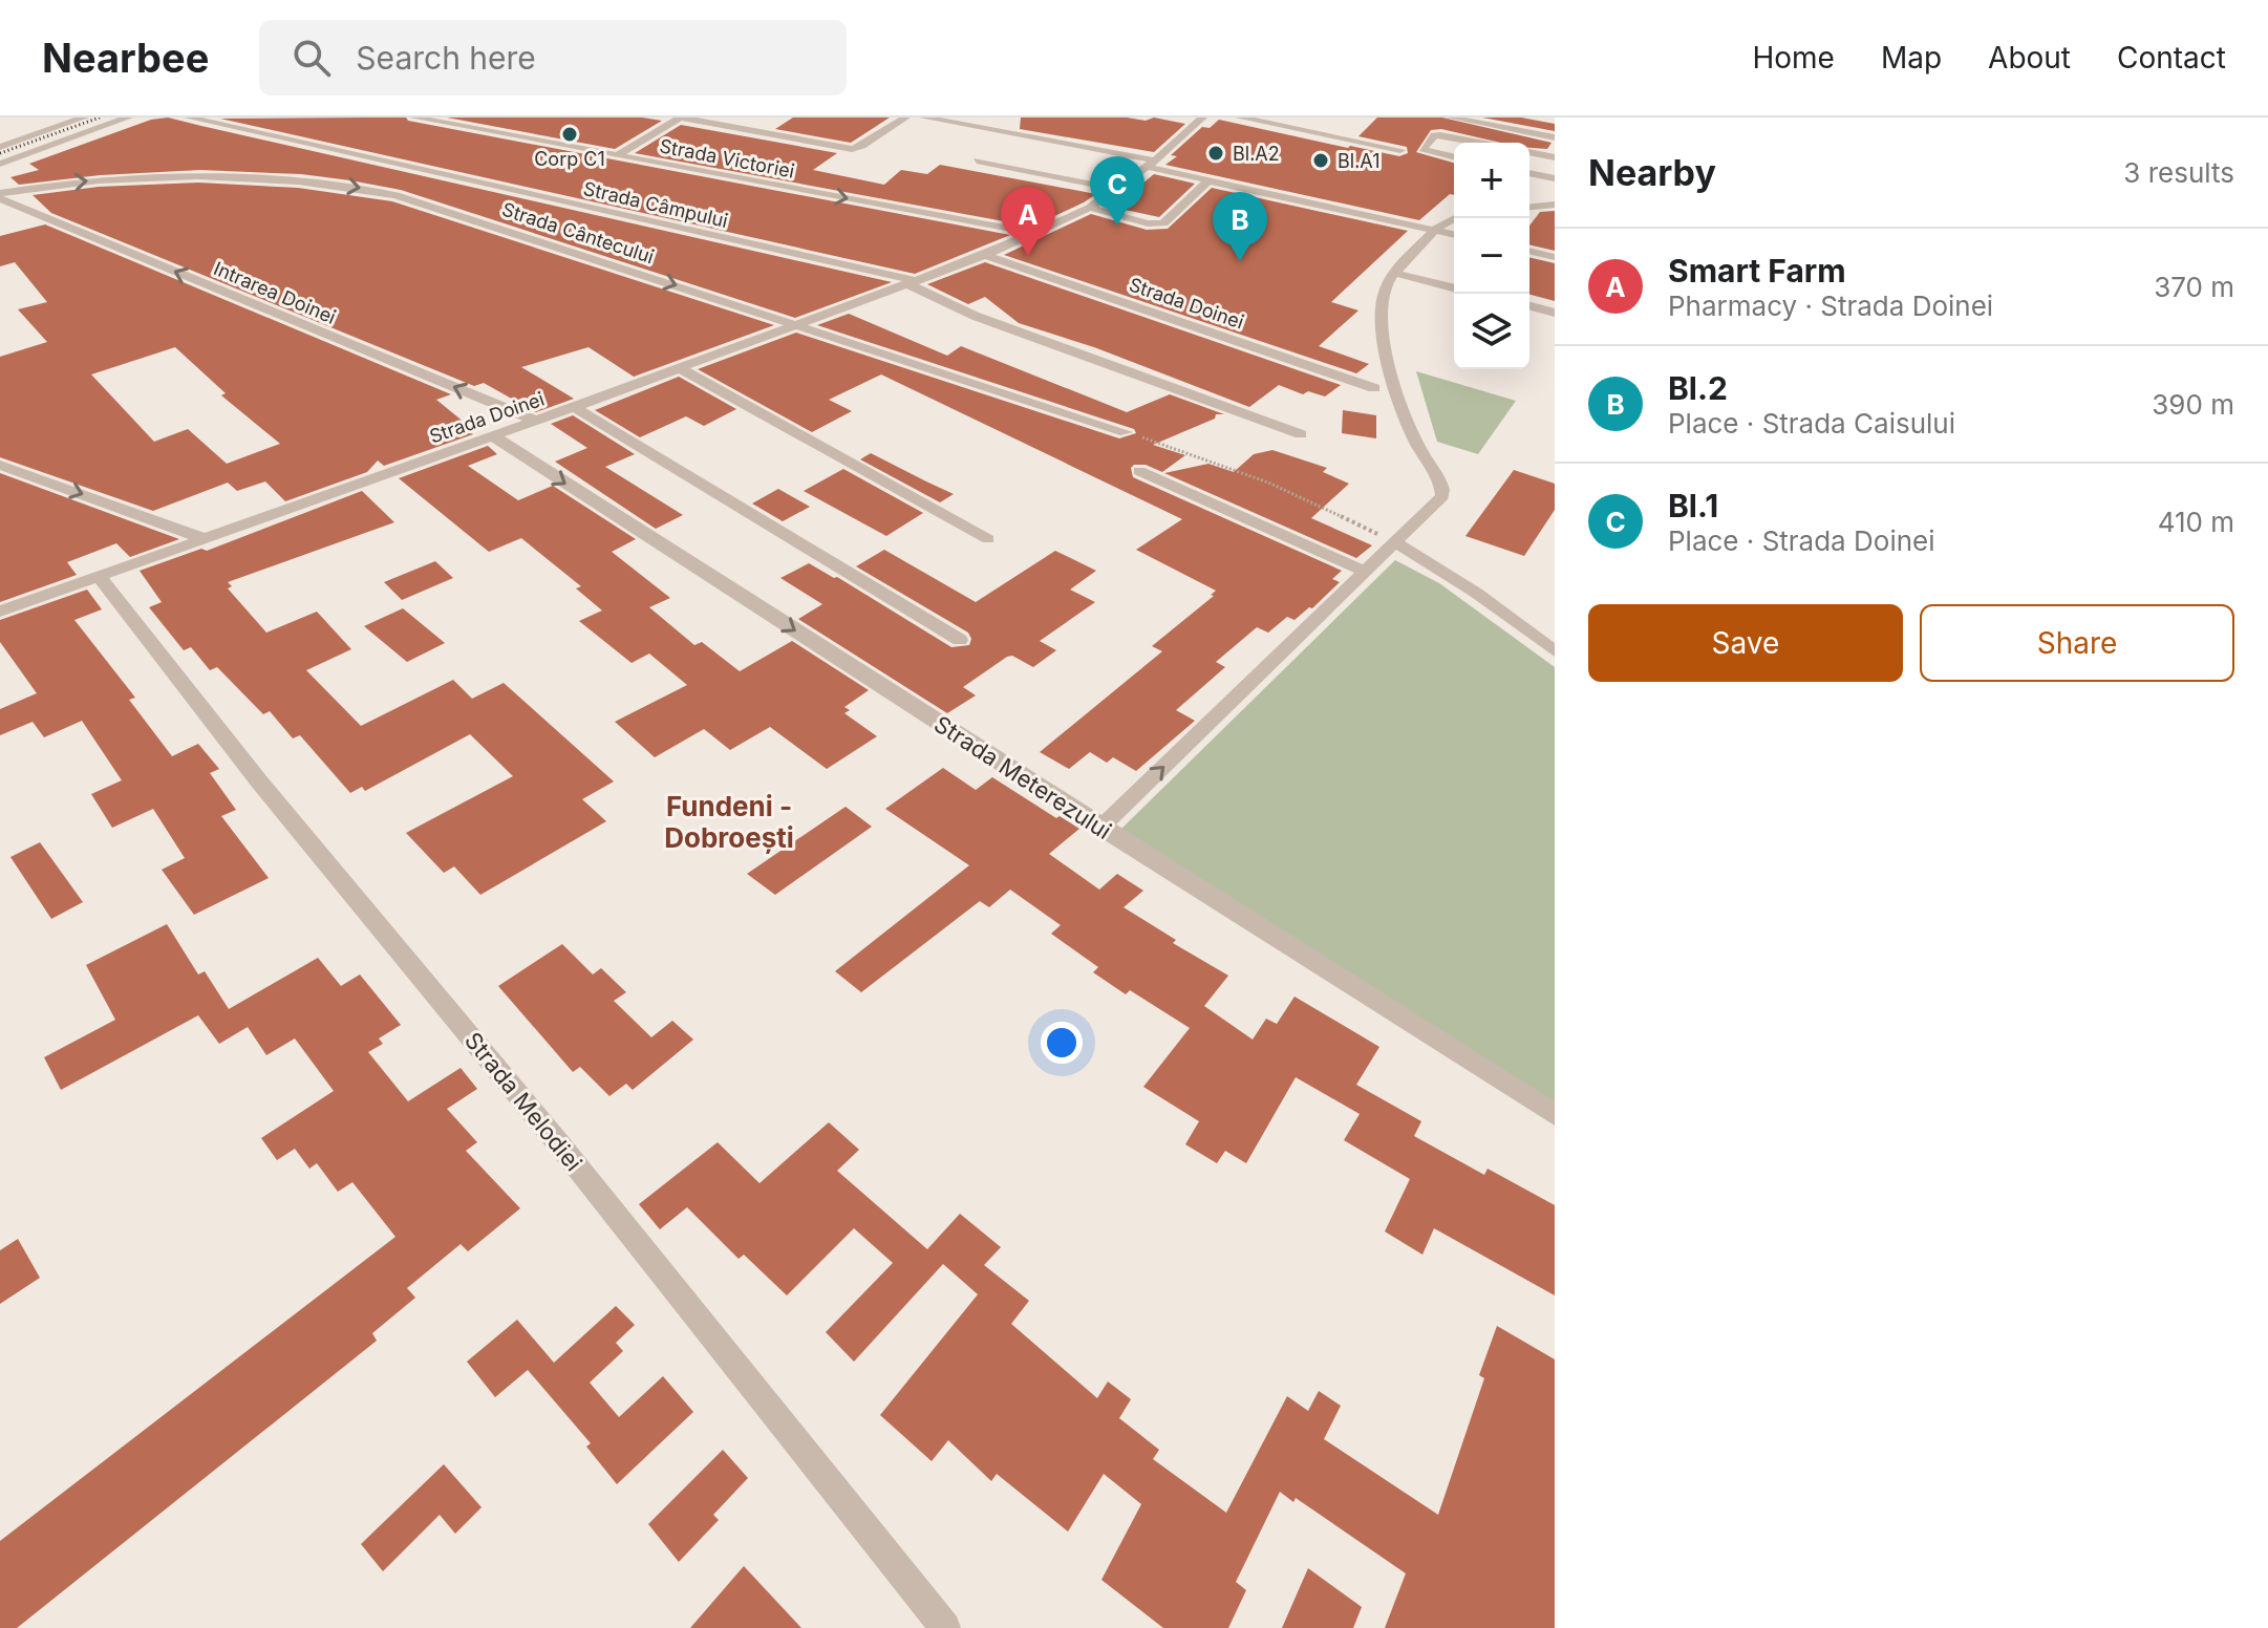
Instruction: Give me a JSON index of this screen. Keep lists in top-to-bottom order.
{
  "streets": {
    "street": [
      "Strada Victoriei",
      "Strada Câmpului",
      "Strada Cântecului",
      "Intrarea Doinei",
      "Strada Doinei",
      "Strada Meterezului",
      "Strada Melodiei"
    ]
  },
  "crossings": [
    ["Strada Victoriei", "Strada Doinei"],
    ["Strada Câmpului", "Strada Doinei"],
    ["Strada Cântecului", "Intrarea Doinei"],
    ["Strada Cântecului", "Strada Doinei"],
    ["Intrarea Doinei", "Strada Doinei"],
    ["Strada Doinei", "Strada Meterezului"],
    ["Strada Doinei", "Strada Melodiei"]
  ],
  "one_way": ["Intrarea Doinei"],
  "districts": ["Fundeni - Dobroești"],
  "places": ["Corp C1", "Bl.A2", "Bl.A1"],
  "page": {
    "header": "Nearbee",
    "search": "Search here",
    "nav": [
      "Home",
      "Map",
      "About",
      "Contact"
    ],
    "heading": ["Nearby", "3 results"],
    "map_buttons": ["+", "−"],
    "pins": ["C", "A", "B"],
    "list": [
      {
        "mark": "A",
        "name": "Smart Farm",
        "note": "Pharmacy · Strada Doinei",
        "value": "370 m"
      },
      {
        "mark": "B",
        "name": "Bl.2",
        "note": "Place · Strada Caisului",
        "value": "390 m"
      },
      {
        "mark": "C",
        "name": "Bl.1",
        "note": "Place · Strada Doinei",
        "value": "410 m"
      }
    ],
    "buttons": ["Save", "Share"]
  }
}
